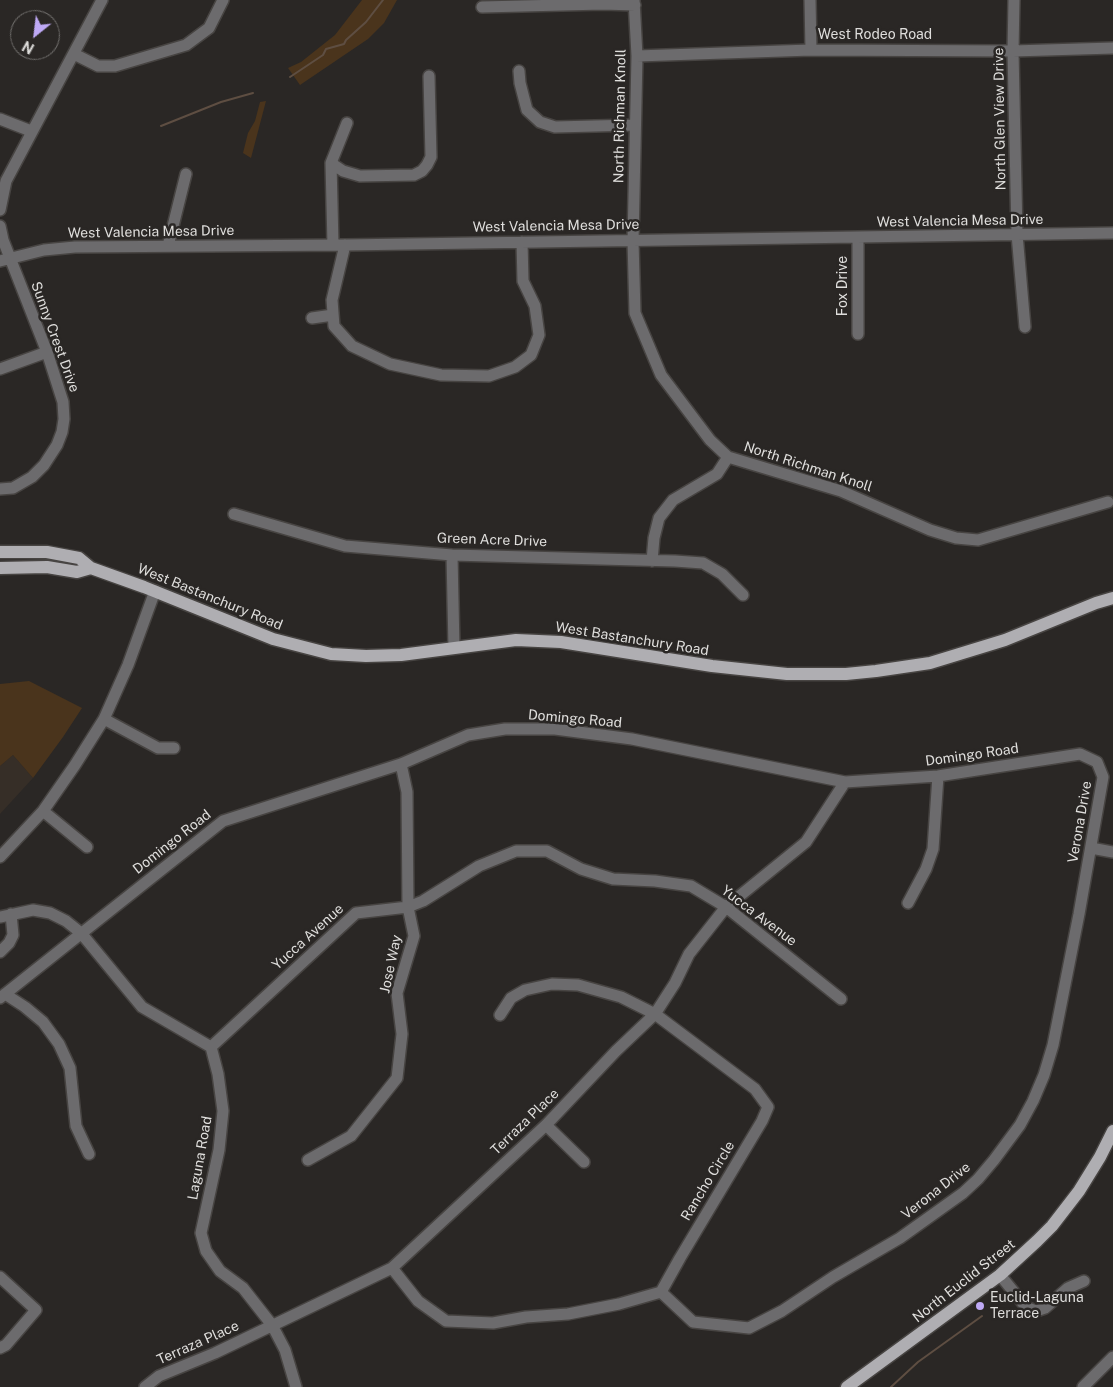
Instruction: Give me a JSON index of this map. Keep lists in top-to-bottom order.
{
  "streets": {
    "main road": ["West Bastanchury Road", "North Euclid Street"],
    "street": [
      "West Rodeo Road",
      "North Richman Knoll",
      "North Glen View Drive",
      "West Valencia Mesa Drive",
      "Fox Drive",
      "Sunny Crest Drive",
      "Green Acre Drive",
      "Domingo Road",
      "Verona Drive",
      "Yucca Avenue",
      "Jose Way",
      "Terraza Place",
      "Laguna Road",
      "Rancho Circle"
    ]
  },
  "crossings": [
    ["West Rodeo Road", "North Richman Knoll"],
    ["West Rodeo Road", "North Glen View Drive"],
    ["North Richman Knoll", "West Valencia Mesa Drive"],
    ["North Glen View Drive", "West Valencia Mesa Drive"],
    ["West Valencia Mesa Drive", "Fox Drive"],
    ["West Valencia Mesa Drive", "Sunny Crest Drive"],
    ["Domingo Road", "Verona Drive"],
    ["Domingo Road", "Jose Way"],
    ["Domingo Road", "Terraza Place"],
    ["Verona Drive", "Rancho Circle"],
    ["Yucca Avenue", "Jose Way"],
    ["Yucca Avenue", "Terraza Place"],
    ["Yucca Avenue", "Laguna Road"],
    ["Terraza Place", "Laguna Road"],
    ["Terraza Place", "Rancho Circle"]
  ],
  "places": ["Euclid-Laguna Terrace"],
  "north": "bottom left"
}
